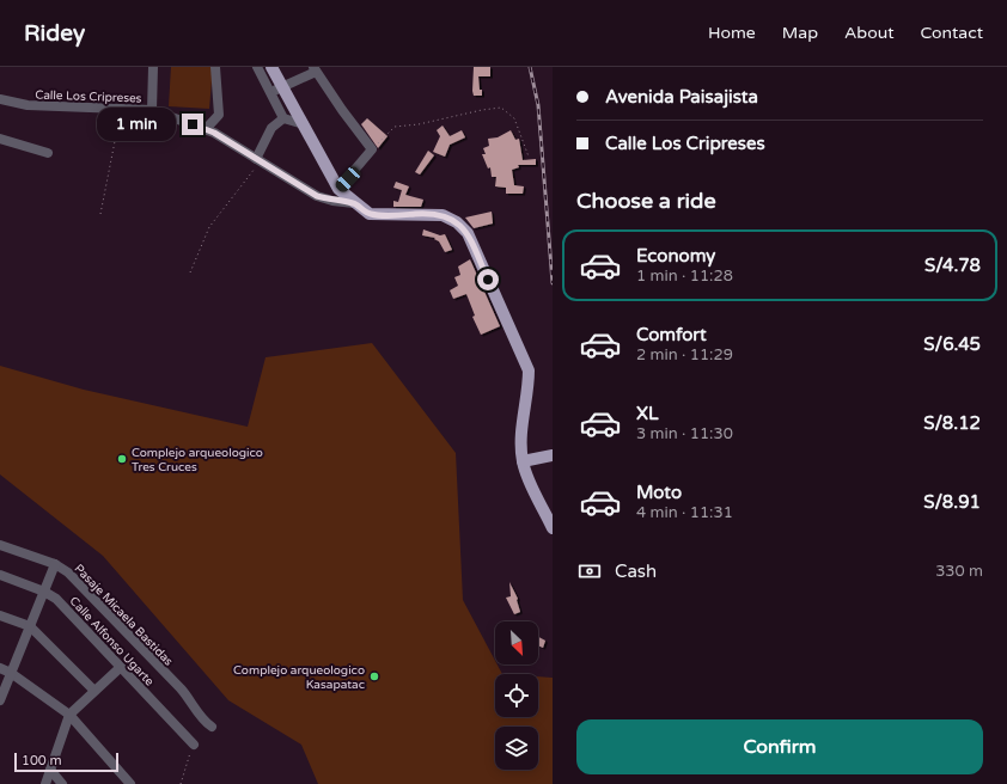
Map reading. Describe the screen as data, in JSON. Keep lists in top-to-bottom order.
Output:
{
  "streets": {
    "street": ["Calle Los Cripreses", "Pasaje Micaela Bastidas", "Calle Alfonso Ugarte"]
  },
  "places": ["Complejo arqueologico Tres Cruces", "Complejo arqueologico Kasapatac"],
  "scale_bar": "100 m",
  "north": "bottom right",
  "page": {
    "header": "Ridey",
    "nav": [
      "Home",
      "Map",
      "About",
      "Contact"
    ],
    "banner": ["Avenida Paisajista", "Calle Los Cripreses"],
    "bubble": "1 min",
    "heading": "Choose a ride",
    "list": [
      {
        "name": "Economy",
        "note": "1 min · 11:28",
        "value": "S/4.78"
      },
      {
        "name": "Comfort",
        "note": "2 min · 11:29",
        "value": "S/6.45"
      },
      {
        "name": "XL",
        "note": "3 min · 11:30",
        "value": "S/8.12"
      },
      {
        "name": "Moto",
        "note": "4 min · 11:31",
        "value": "S/8.91"
      }
    ],
    "pay": ["Cash", "330 m"],
    "buttons": "Confirm",
    "scale": "100 m"
  }
}
